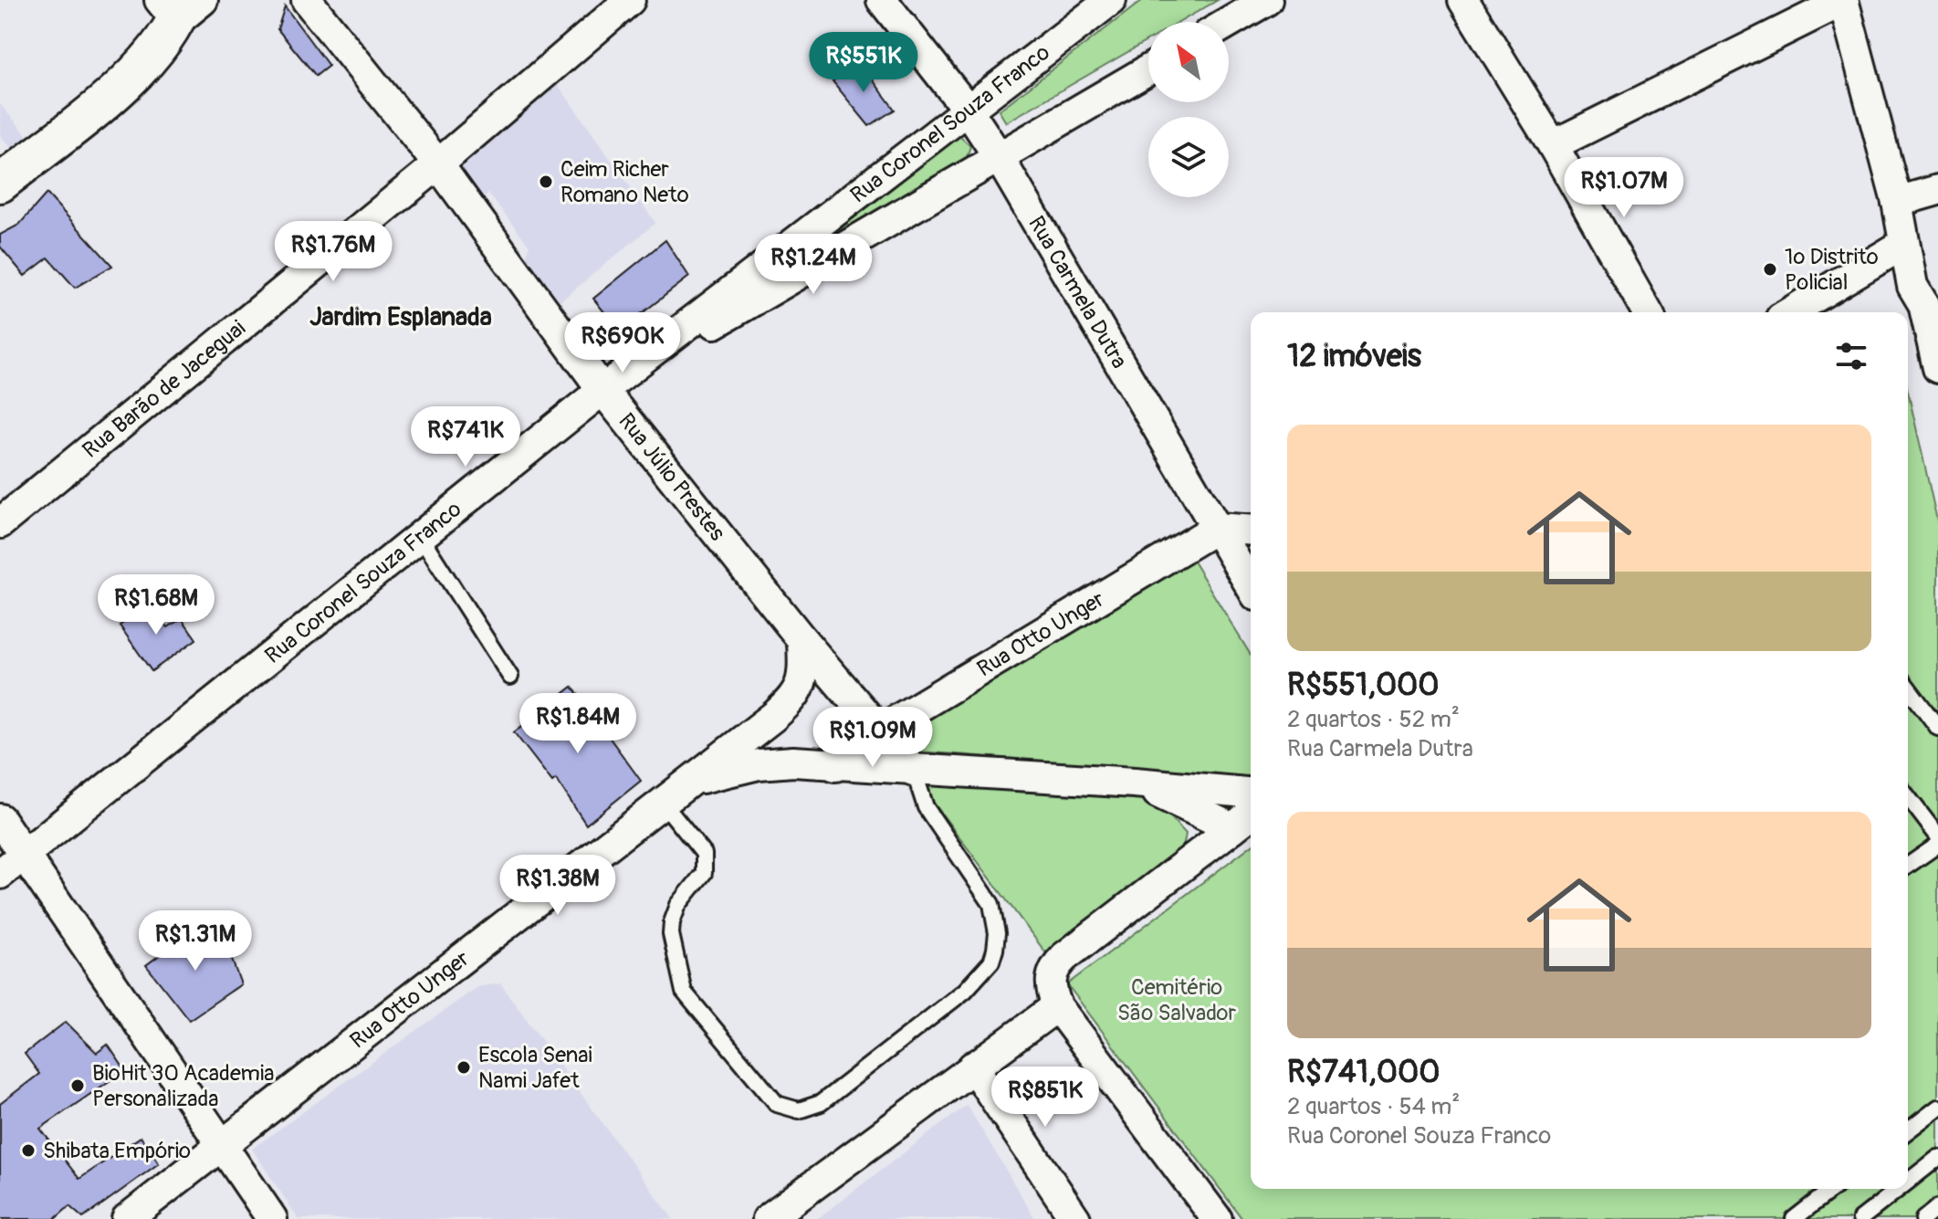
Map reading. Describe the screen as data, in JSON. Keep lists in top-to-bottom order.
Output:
{
  "streets": {
    "street": [
      "Rua Coronel Souza Franco",
      "Rua Carmela Dutra",
      "Rua Barão de Jaceguai",
      "Rua Júlio Prestes",
      "Rua Otto Unger"
    ]
  },
  "crossings": [
    ["Rua Coronel Souza Franco", "Rua Carmela Dutra"],
    ["Rua Coronel Souza Franco", "Rua Júlio Prestes"],
    ["Rua Carmela Dutra", "Rua Otto Unger"],
    ["Rua Barão de Jaceguai", "Rua Júlio Prestes"],
    ["Rua Júlio Prestes", "Rua Otto Unger"]
  ],
  "districts": ["Jardim Esplanada"],
  "parks": ["Cemitério São Salvador"],
  "places": [
    "Ceim Richer Romano Neto",
    "1º Distrito Policial",
    "Escola Senai Nami Jafet",
    "BioHit 30 Academia Personalizada",
    "Shibata Empório"
  ],
  "north": "top left",
  "page": {
    "price": [
      "R$551K",
      "R$1.07M",
      "R$1.76M",
      "R$1.24M",
      "R$690K",
      "R$741K",
      "R$1.68M",
      "R$1.84M",
      "R$1.09M",
      "R$1.38M",
      "R$1.31M",
      "R$851K"
    ],
    "heading": "12 imóveis",
    "list": [
      {
        "name": "R$551,000",
        "note": "2 quartos · 52 m² · Rua Carmela Dutra"
      },
      {
        "name": "R$741,000",
        "note": "2 quartos · 54 m² · Rua Coronel Souza Franco"
      }
    ]
  }
}
